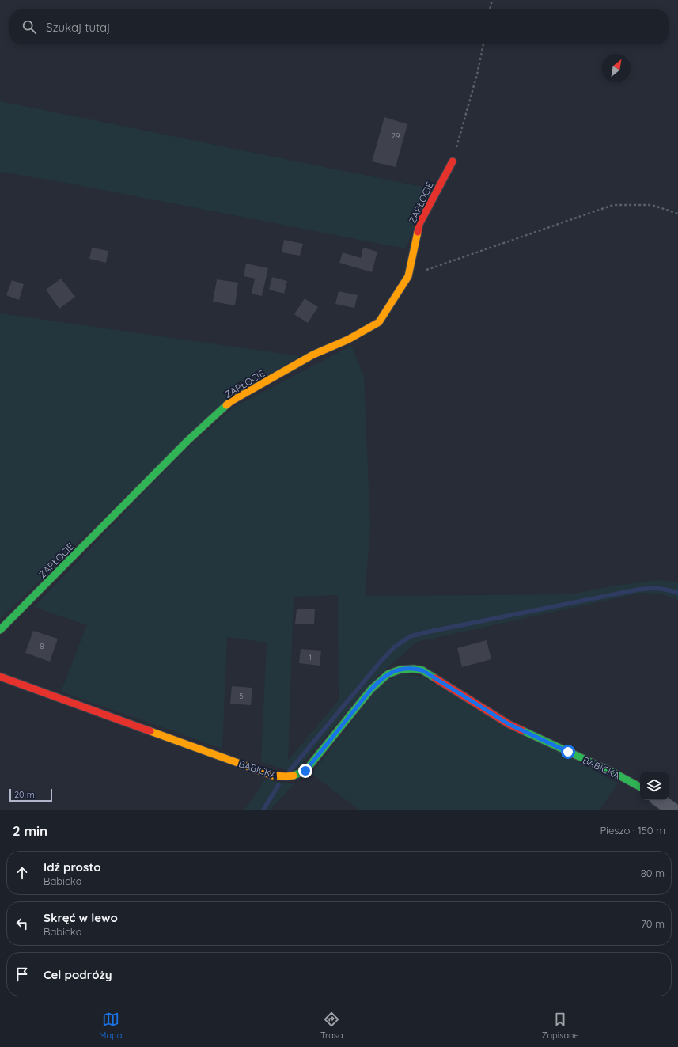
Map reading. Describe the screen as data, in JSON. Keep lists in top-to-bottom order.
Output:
{
  "streets": {
    "street": ["ZAPŁOCIE", "BABICKA"]
  },
  "house_numbers": [
    "29",
    "8",
    "1",
    "5"
  ],
  "scale_bar": "20 m",
  "north": "top right",
  "page": {
    "search": "Szukaj tutaj",
    "scale": "20 m",
    "heading": ["2 min", "Pieszo · 150 m"],
    "list": [
      ["Idź prosto", "Babicka", "80 m"],
      ["Skręć w lewo", "Babicka", "70 m"],
      "Cel podróży"
    ],
    "nav": ["Mapa", "Trasa", "Zapisane"]
  }
}
